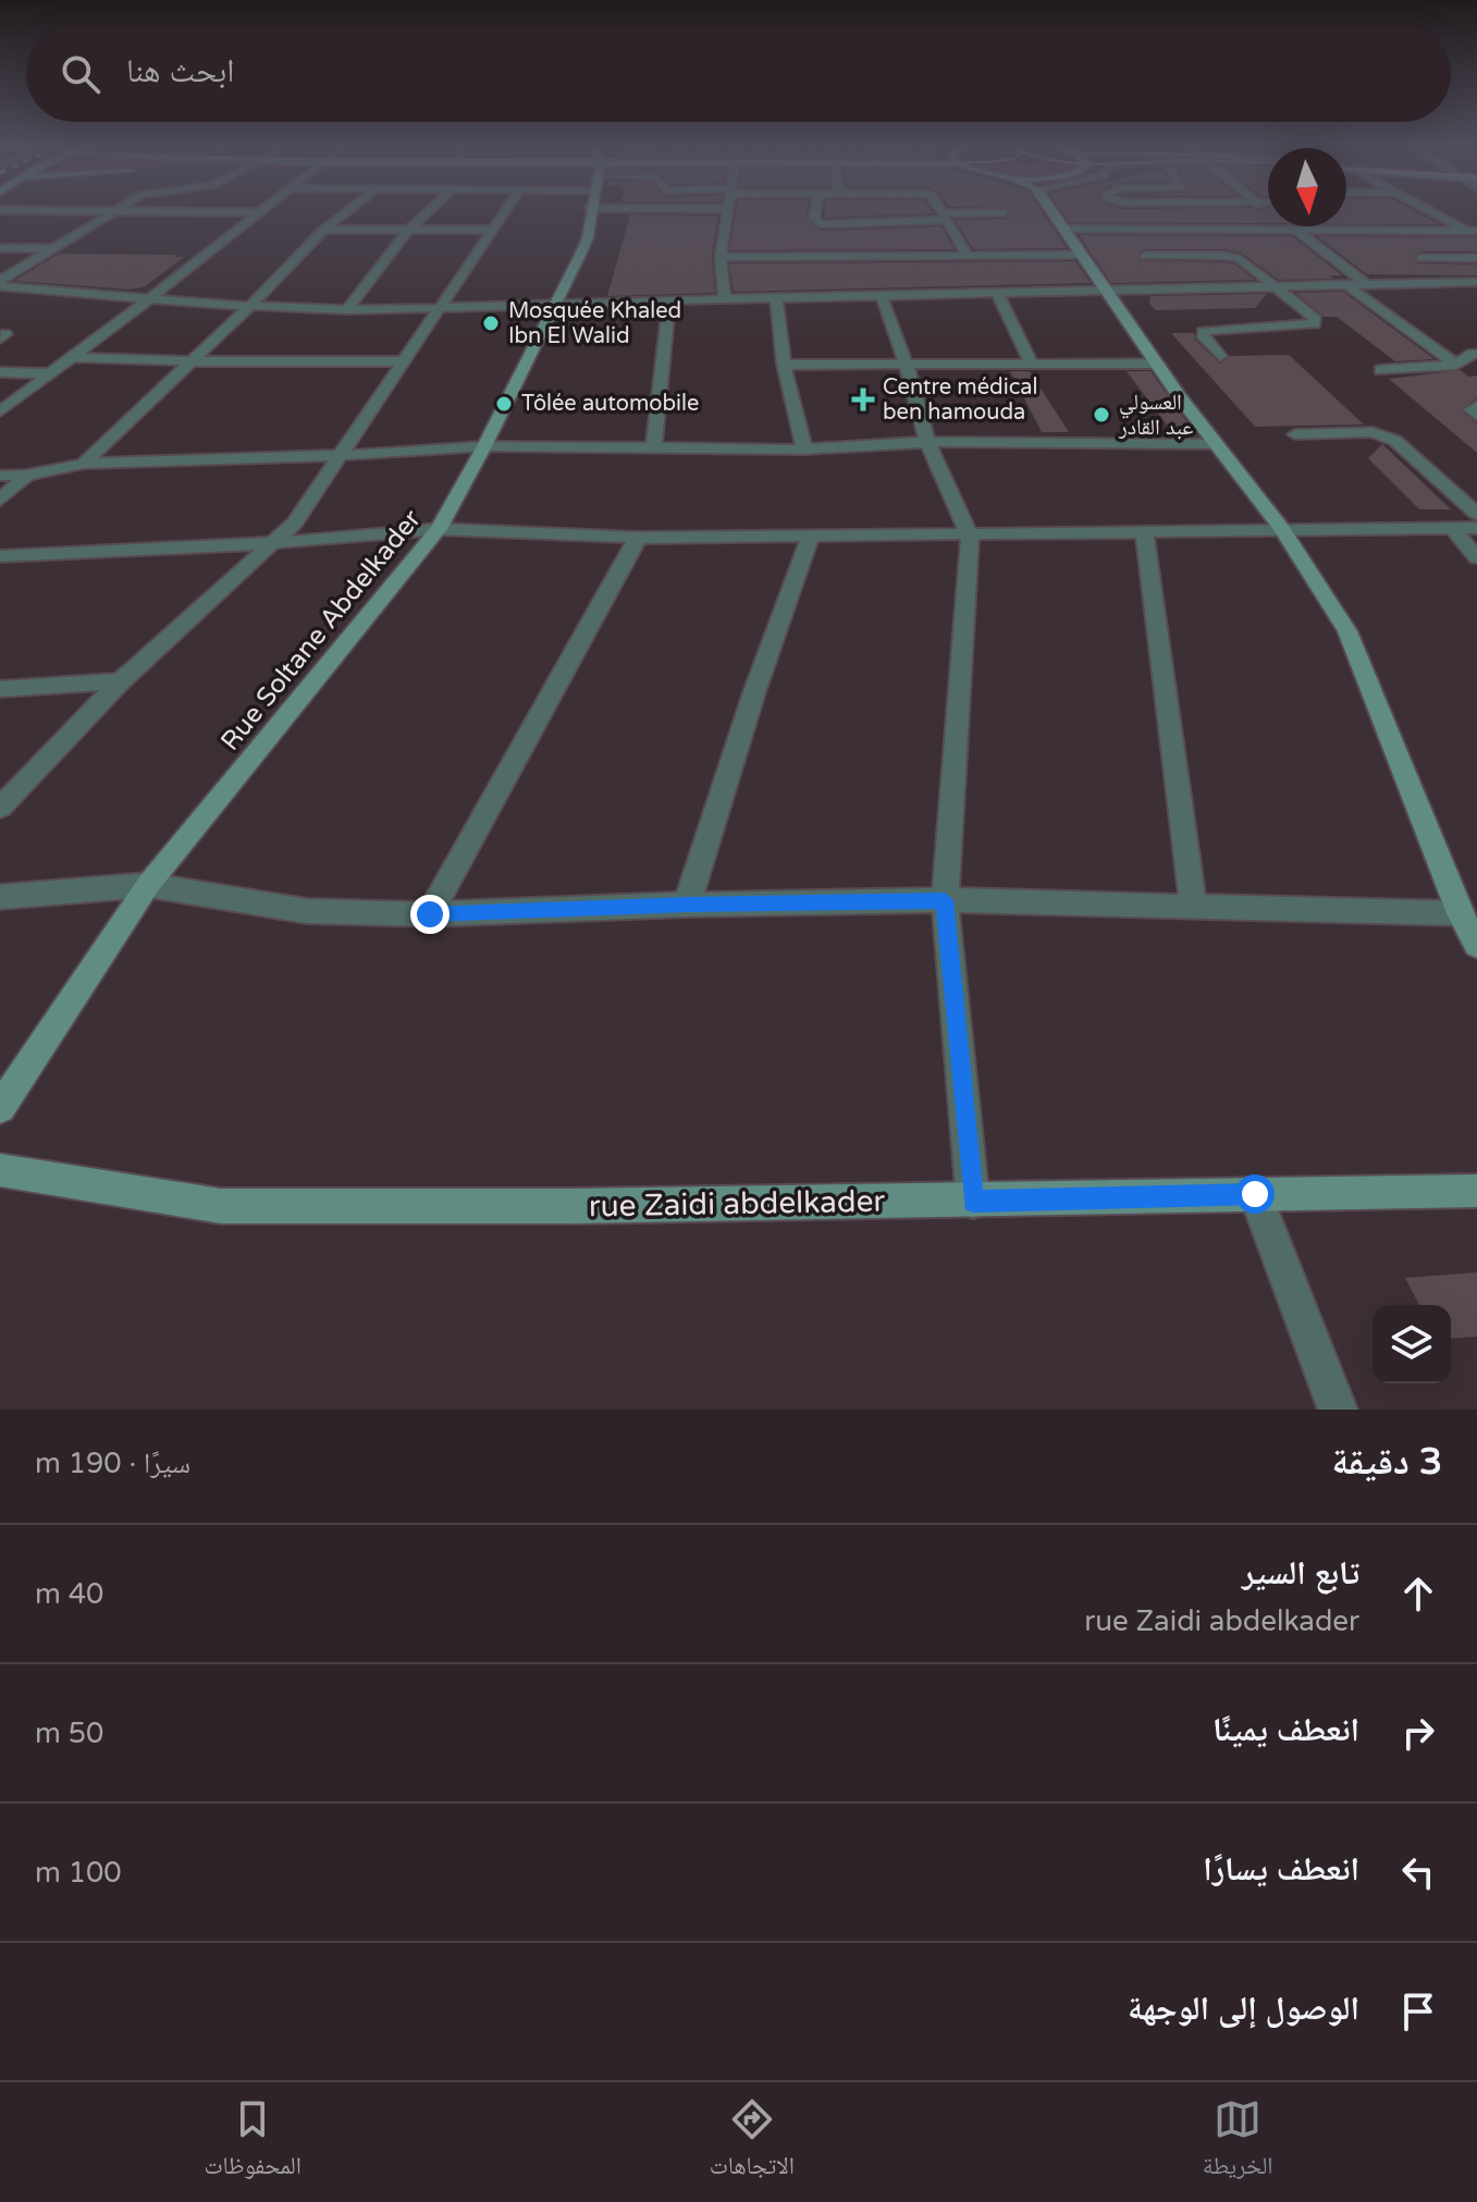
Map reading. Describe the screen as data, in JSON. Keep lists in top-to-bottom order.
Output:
{
  "streets": {
    "main road": ["Rue Soltane Abdelkader", "rue Zaidi abdelkader"]
  },
  "places": {
    "other": ["Mosquée Khaled Ibn El Walid", "Tôlée automobile", "العسولي عبد القادر"],
    "health": ["Centre médical ben hamouda"]
  },
  "north": "bottom",
  "page": {
    "search": "ابحث هنا",
    "heading": ["3 دقيقة", "سيرًا · 190 m"],
    "list": [
      ["تابع السير", "rue Zaidi abdelkader", "40 m"],
      ["انعطف يمينًا", "50 m"],
      ["انعطف يسارًا", "100 m"],
      "الوصول إلى الوجهة"
    ],
    "nav": ["الخريطة", "الاتجاهات", "المحفوظات"]
  }
}
